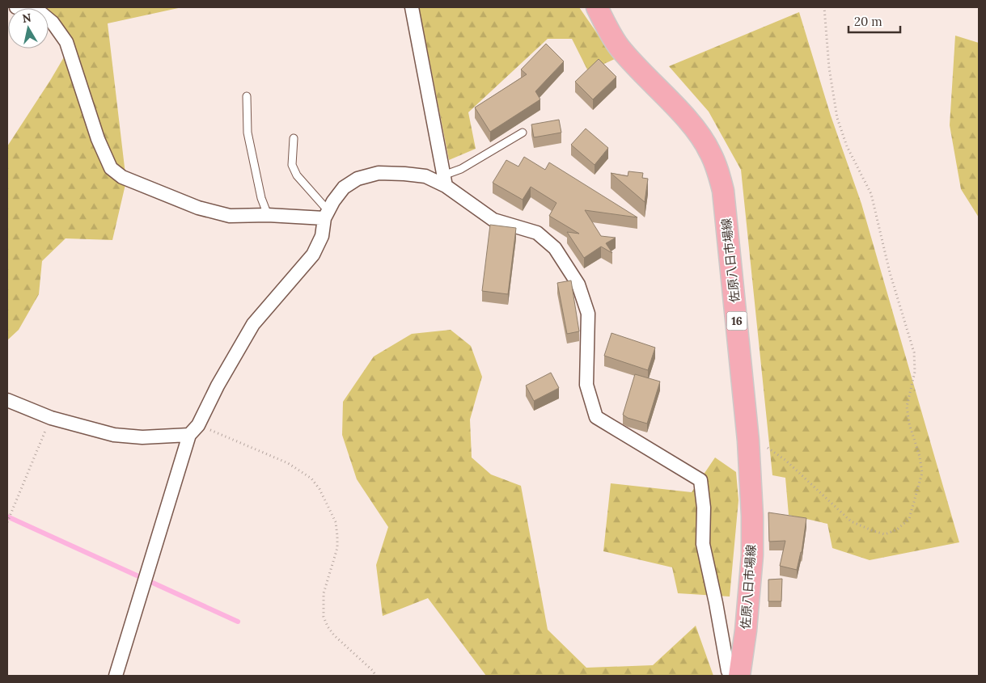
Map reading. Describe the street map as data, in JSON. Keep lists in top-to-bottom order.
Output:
{
  "streets": {
    "main road": ["佐原八日市場線", "16"]
  },
  "scale_bar": "20 m",
  "north": "top"
}
